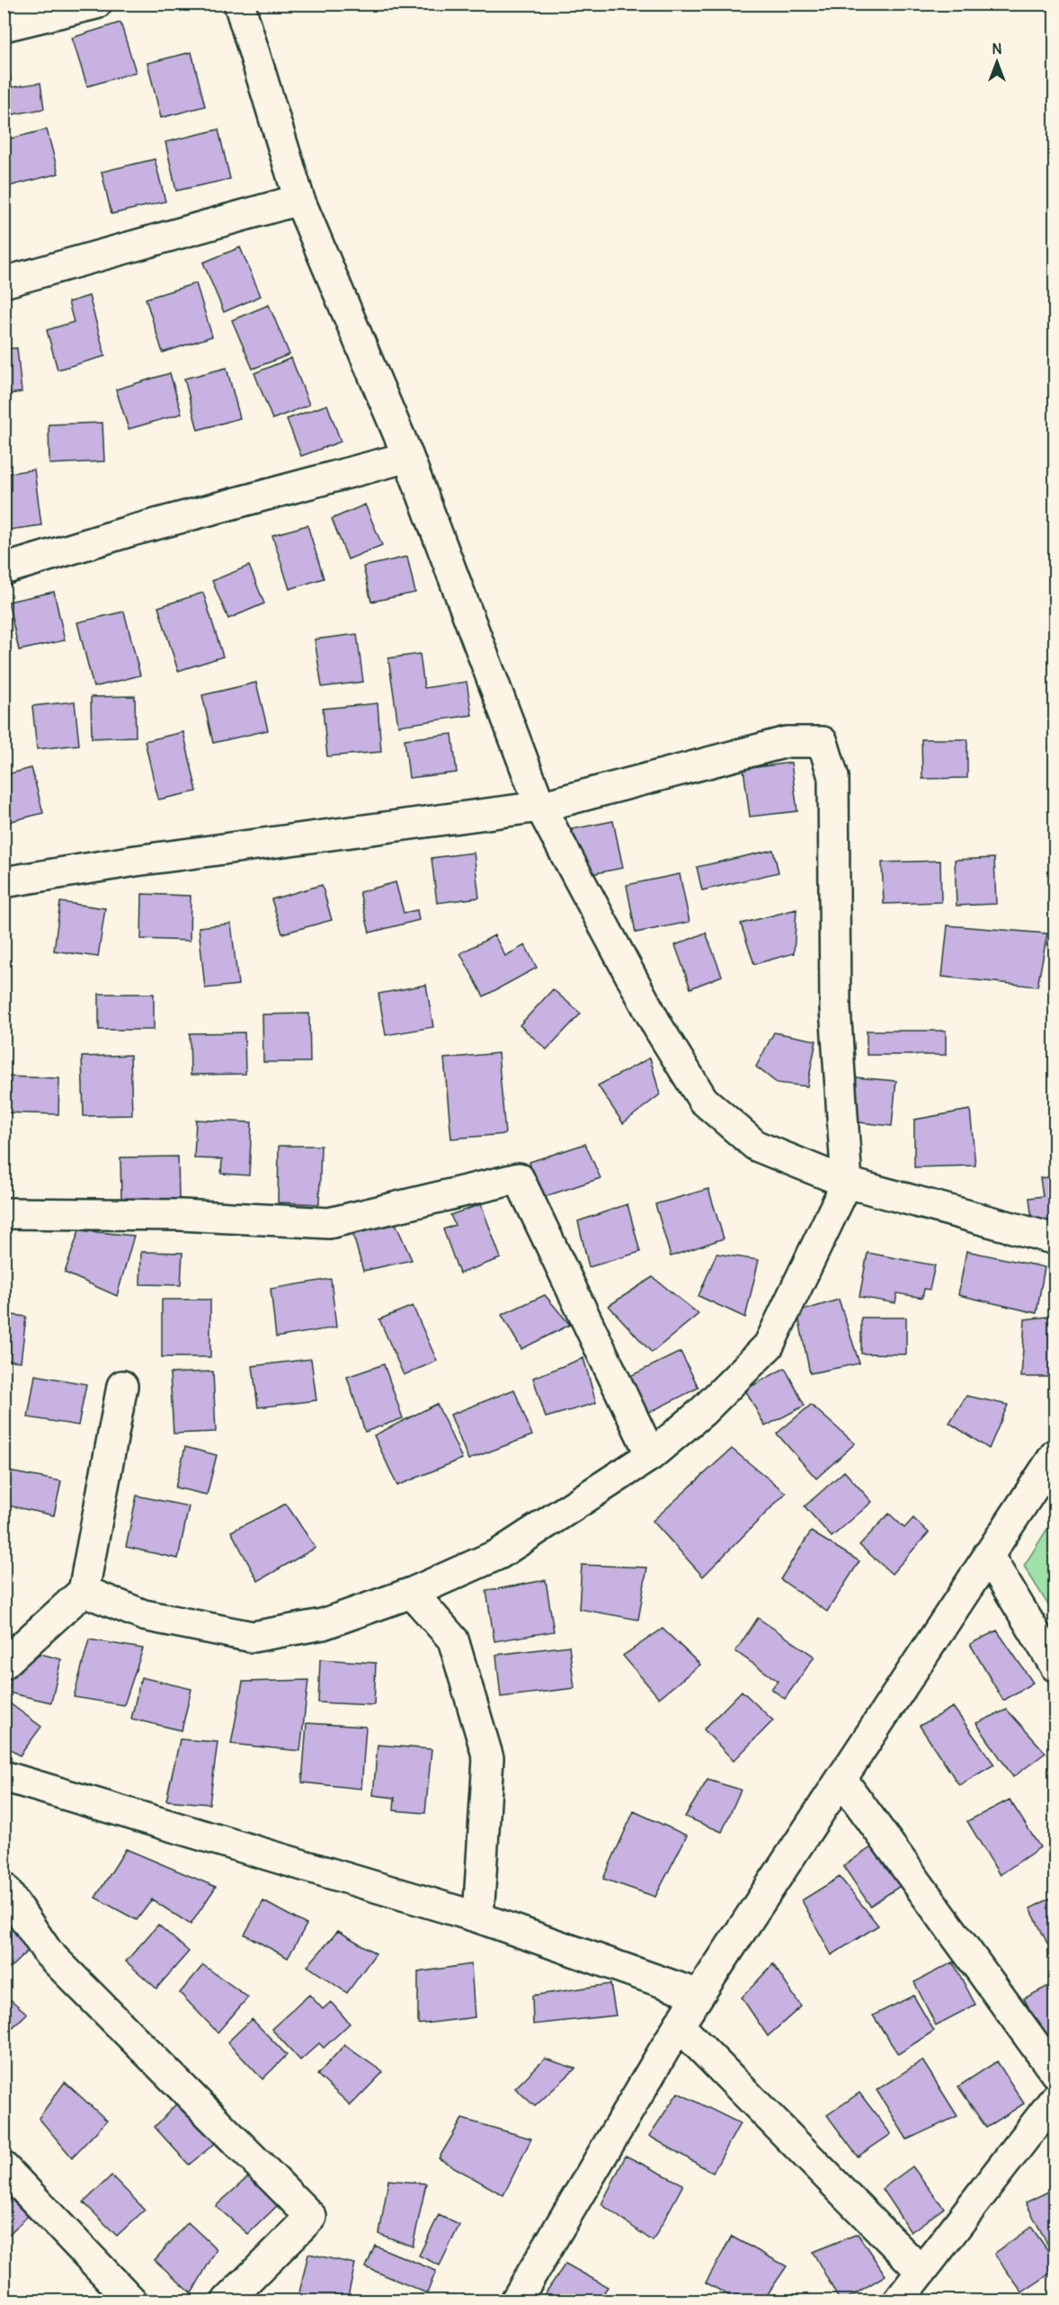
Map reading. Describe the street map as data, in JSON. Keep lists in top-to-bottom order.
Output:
{
  "north": "top"
}
